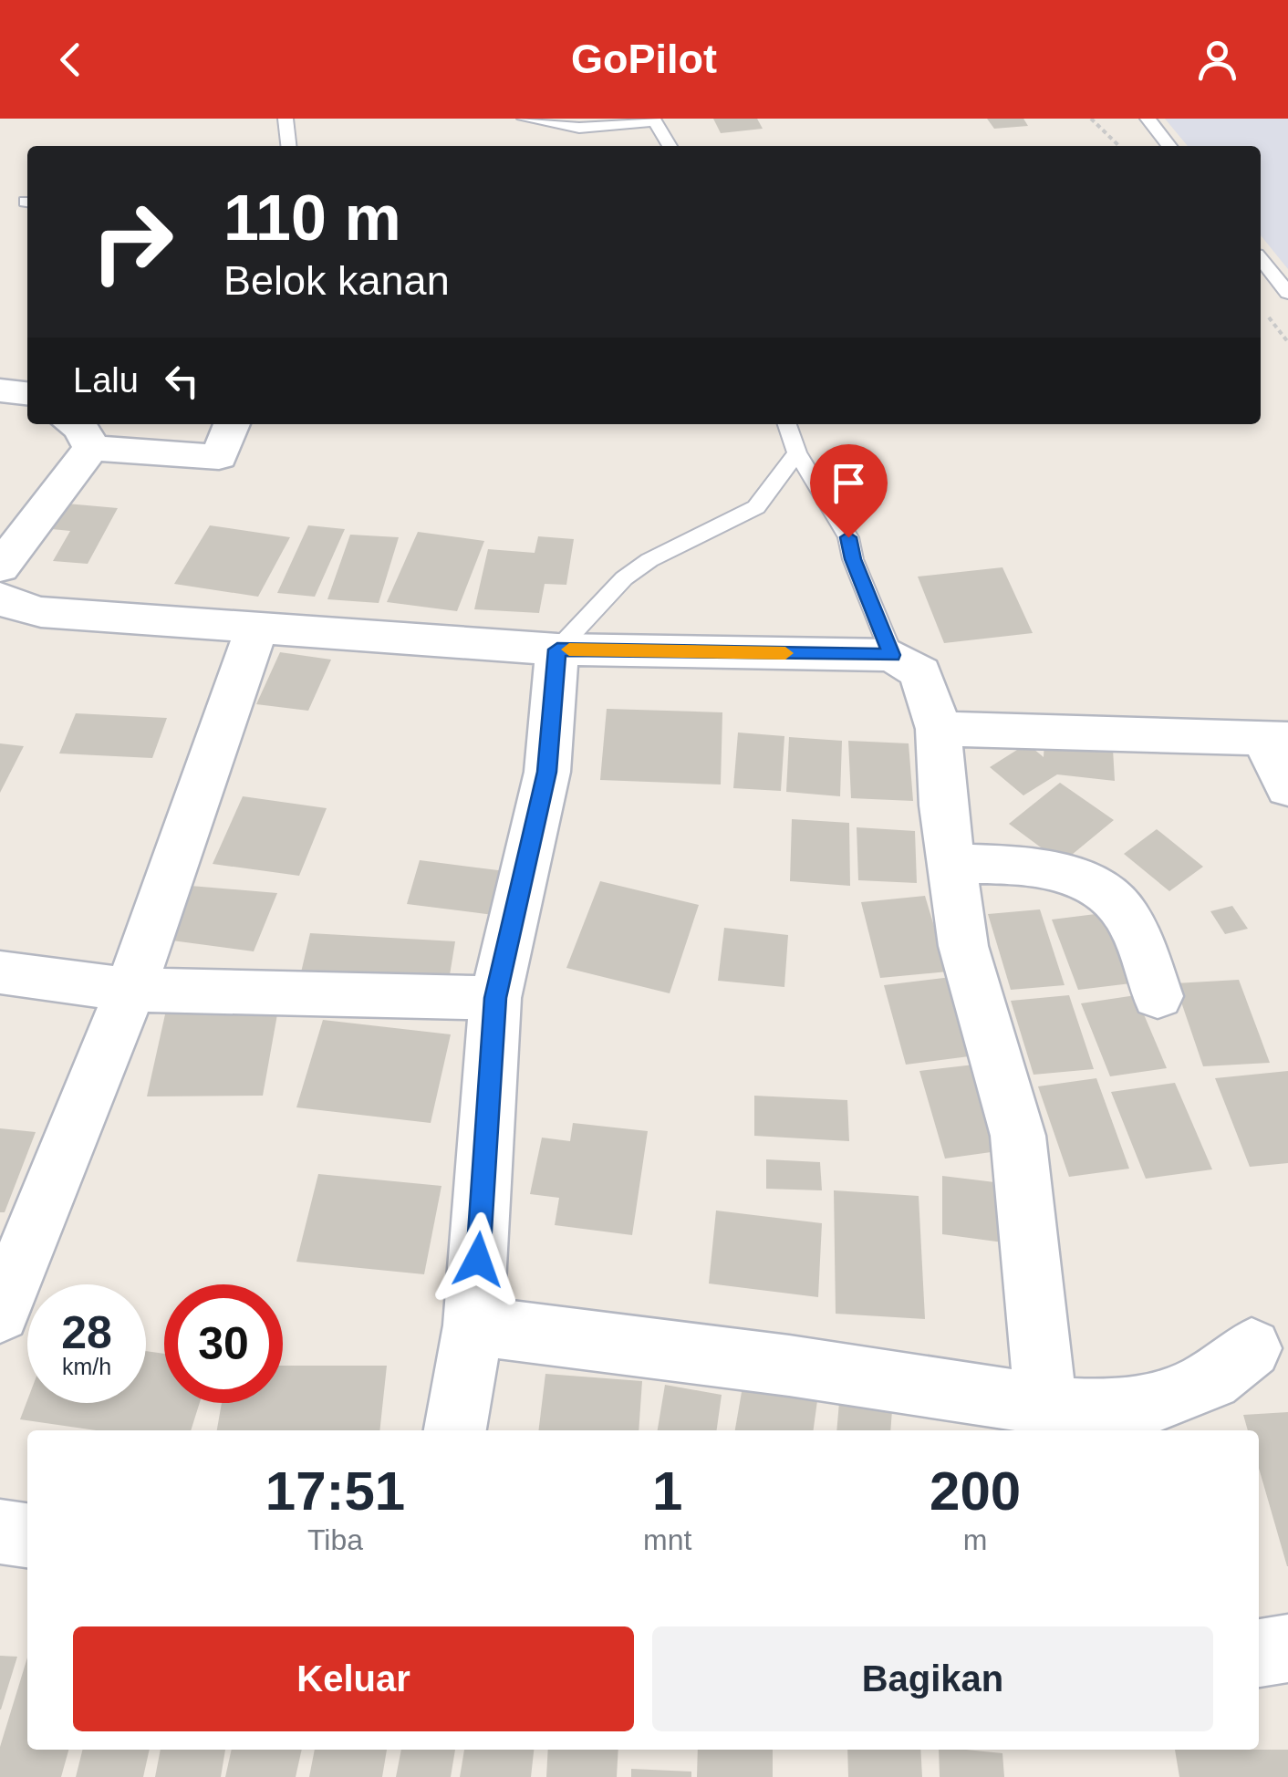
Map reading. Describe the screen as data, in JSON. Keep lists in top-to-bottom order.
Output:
{
  "page": {
    "header": "GoPilot",
    "turn": ["110 m", "Belok kanan"],
    "then": "Lalu",
    "speed": "28 km/h",
    "limit": "30",
    "eta": [
      "17:51",
      "Tiba",
      "1",
      "mnt",
      "200",
      "m"
    ],
    "buttons": ["Keluar", "Bagikan"]
  }
}
